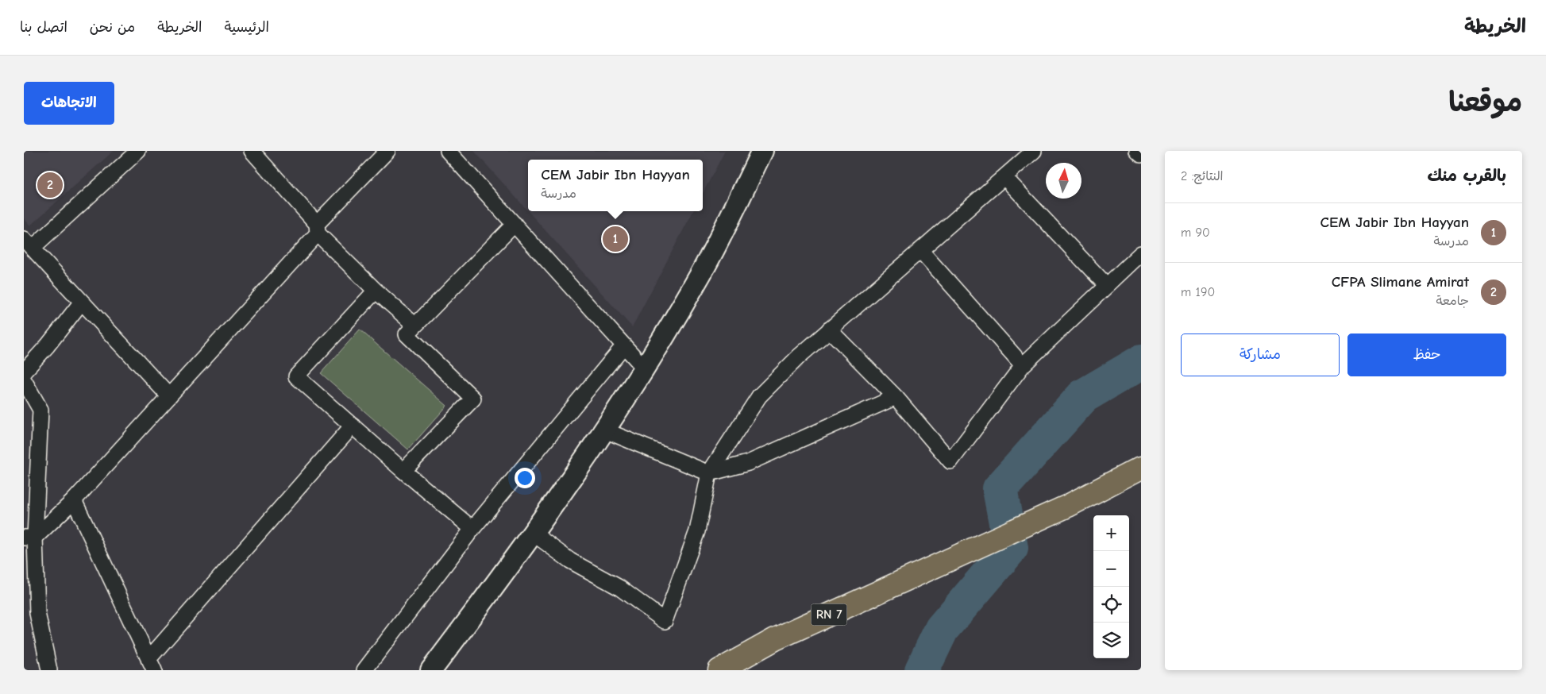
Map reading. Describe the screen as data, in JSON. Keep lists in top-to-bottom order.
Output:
{
  "streets": {
    "main road": ["RN 7"]
  },
  "north": "top",
  "page": {
    "header": "الخريطة",
    "nav": [
      "الرئيسية",
      "الخريطة",
      "من نحن",
      "اتصل بنا"
    ],
    "title": "موقعنا",
    "buttons": [
      "الاتجاهات",
      ["حفظ", "مشاركة"]
    ],
    "heading": ["بالقرب منك", "النتائج: 2"],
    "popup": ["CEM Jabir Ibn Hayyan", "مدرسة"],
    "pins": ["2", "1"],
    "list": [
      {
        "mark": "1",
        "name": "CEM Jabir Ibn Hayyan",
        "note": "مدرسة",
        "value": "90 m"
      },
      {
        "mark": "2",
        "name": "CFPA Slimane Amirat",
        "note": "جامعة",
        "value": "190 m"
      }
    ],
    "map_buttons": ["+", "−"]
  }
}
